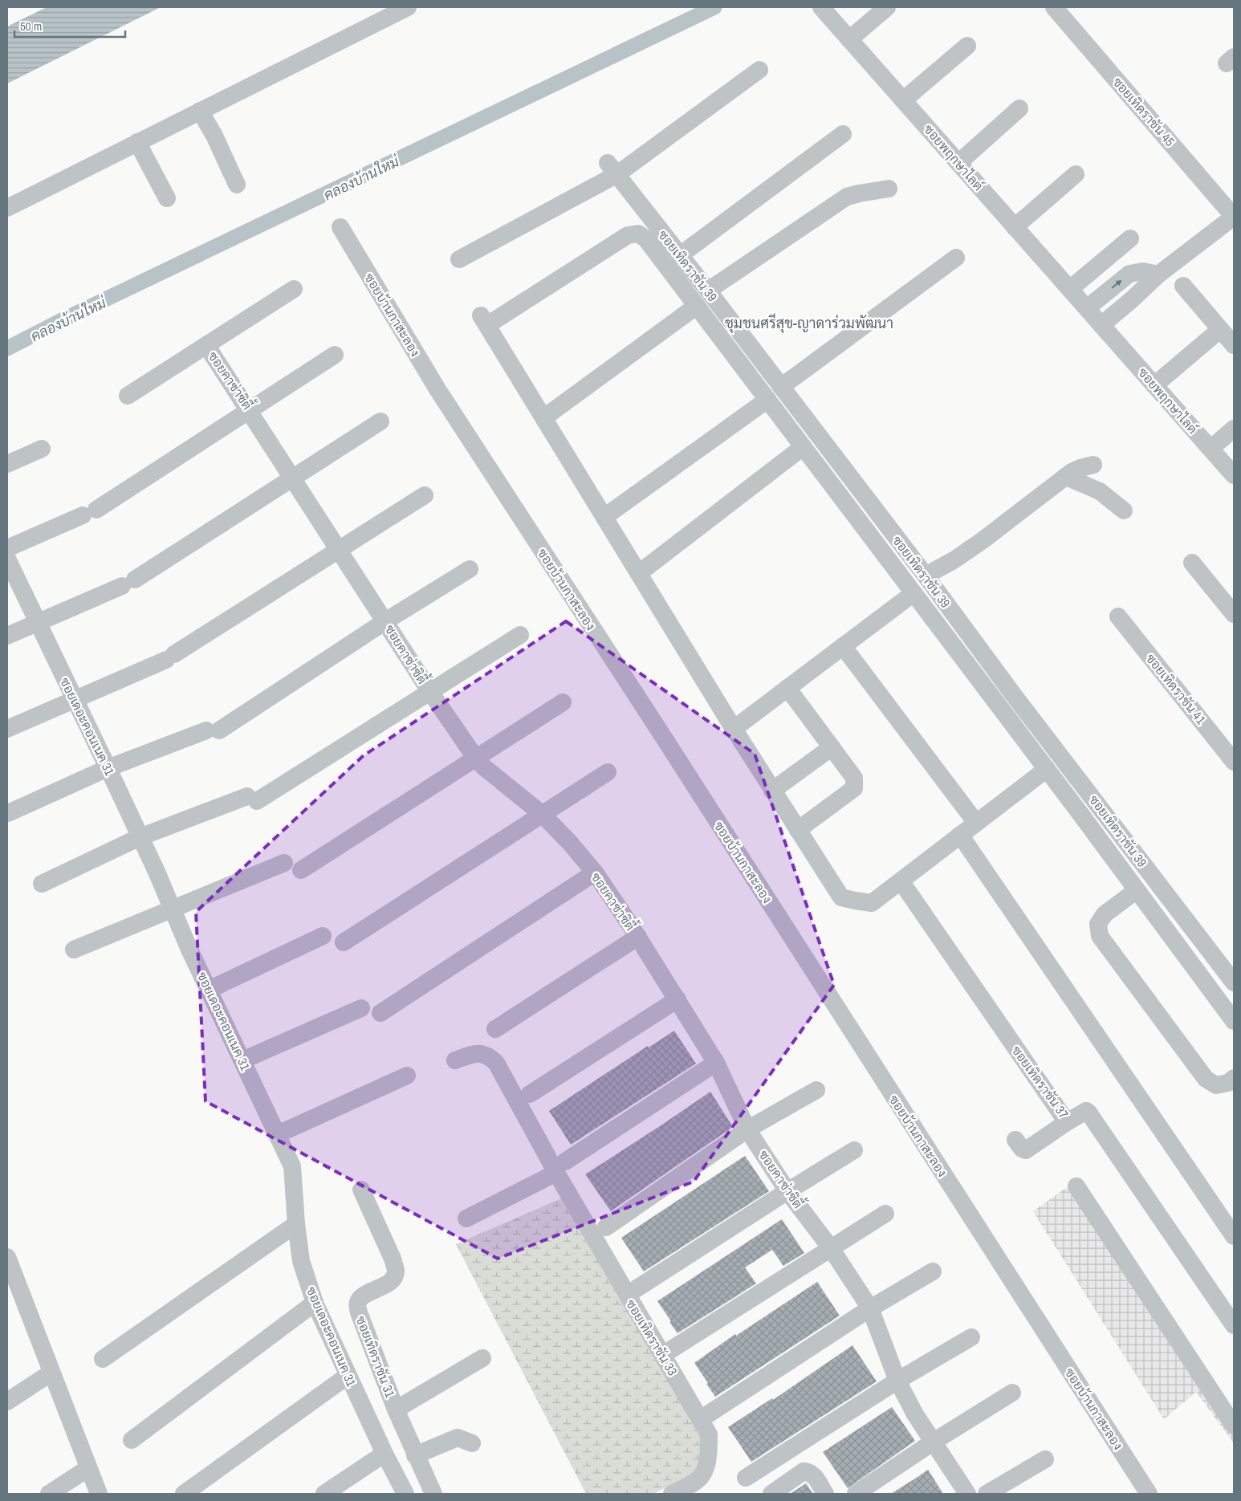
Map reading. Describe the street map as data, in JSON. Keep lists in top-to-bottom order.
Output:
{
  "streets": {
    "street": [
      "ซอยเทิดราชัน 45",
      "ซอยพฤกษาไลต์",
      "ซอยเทิดราชัน 39",
      "ซอยบ้านกาสะลอง",
      "ซอยคาซ่าซิตี้",
      "ซอยเทิดราชัน 41",
      "ซอยเดอะคอนเนค 31",
      "ซอยเทิดราชัน 37",
      "ซอยเทิดราชัน 33",
      "ซอยเทิดราชัน 31"
    ]
  },
  "districts": ["ชุมชนศรีสุข-ญาดาร่วมพัฒนา"],
  "water": ["คลองบ้านใหม่"],
  "scale_bar": "50 m"
}
